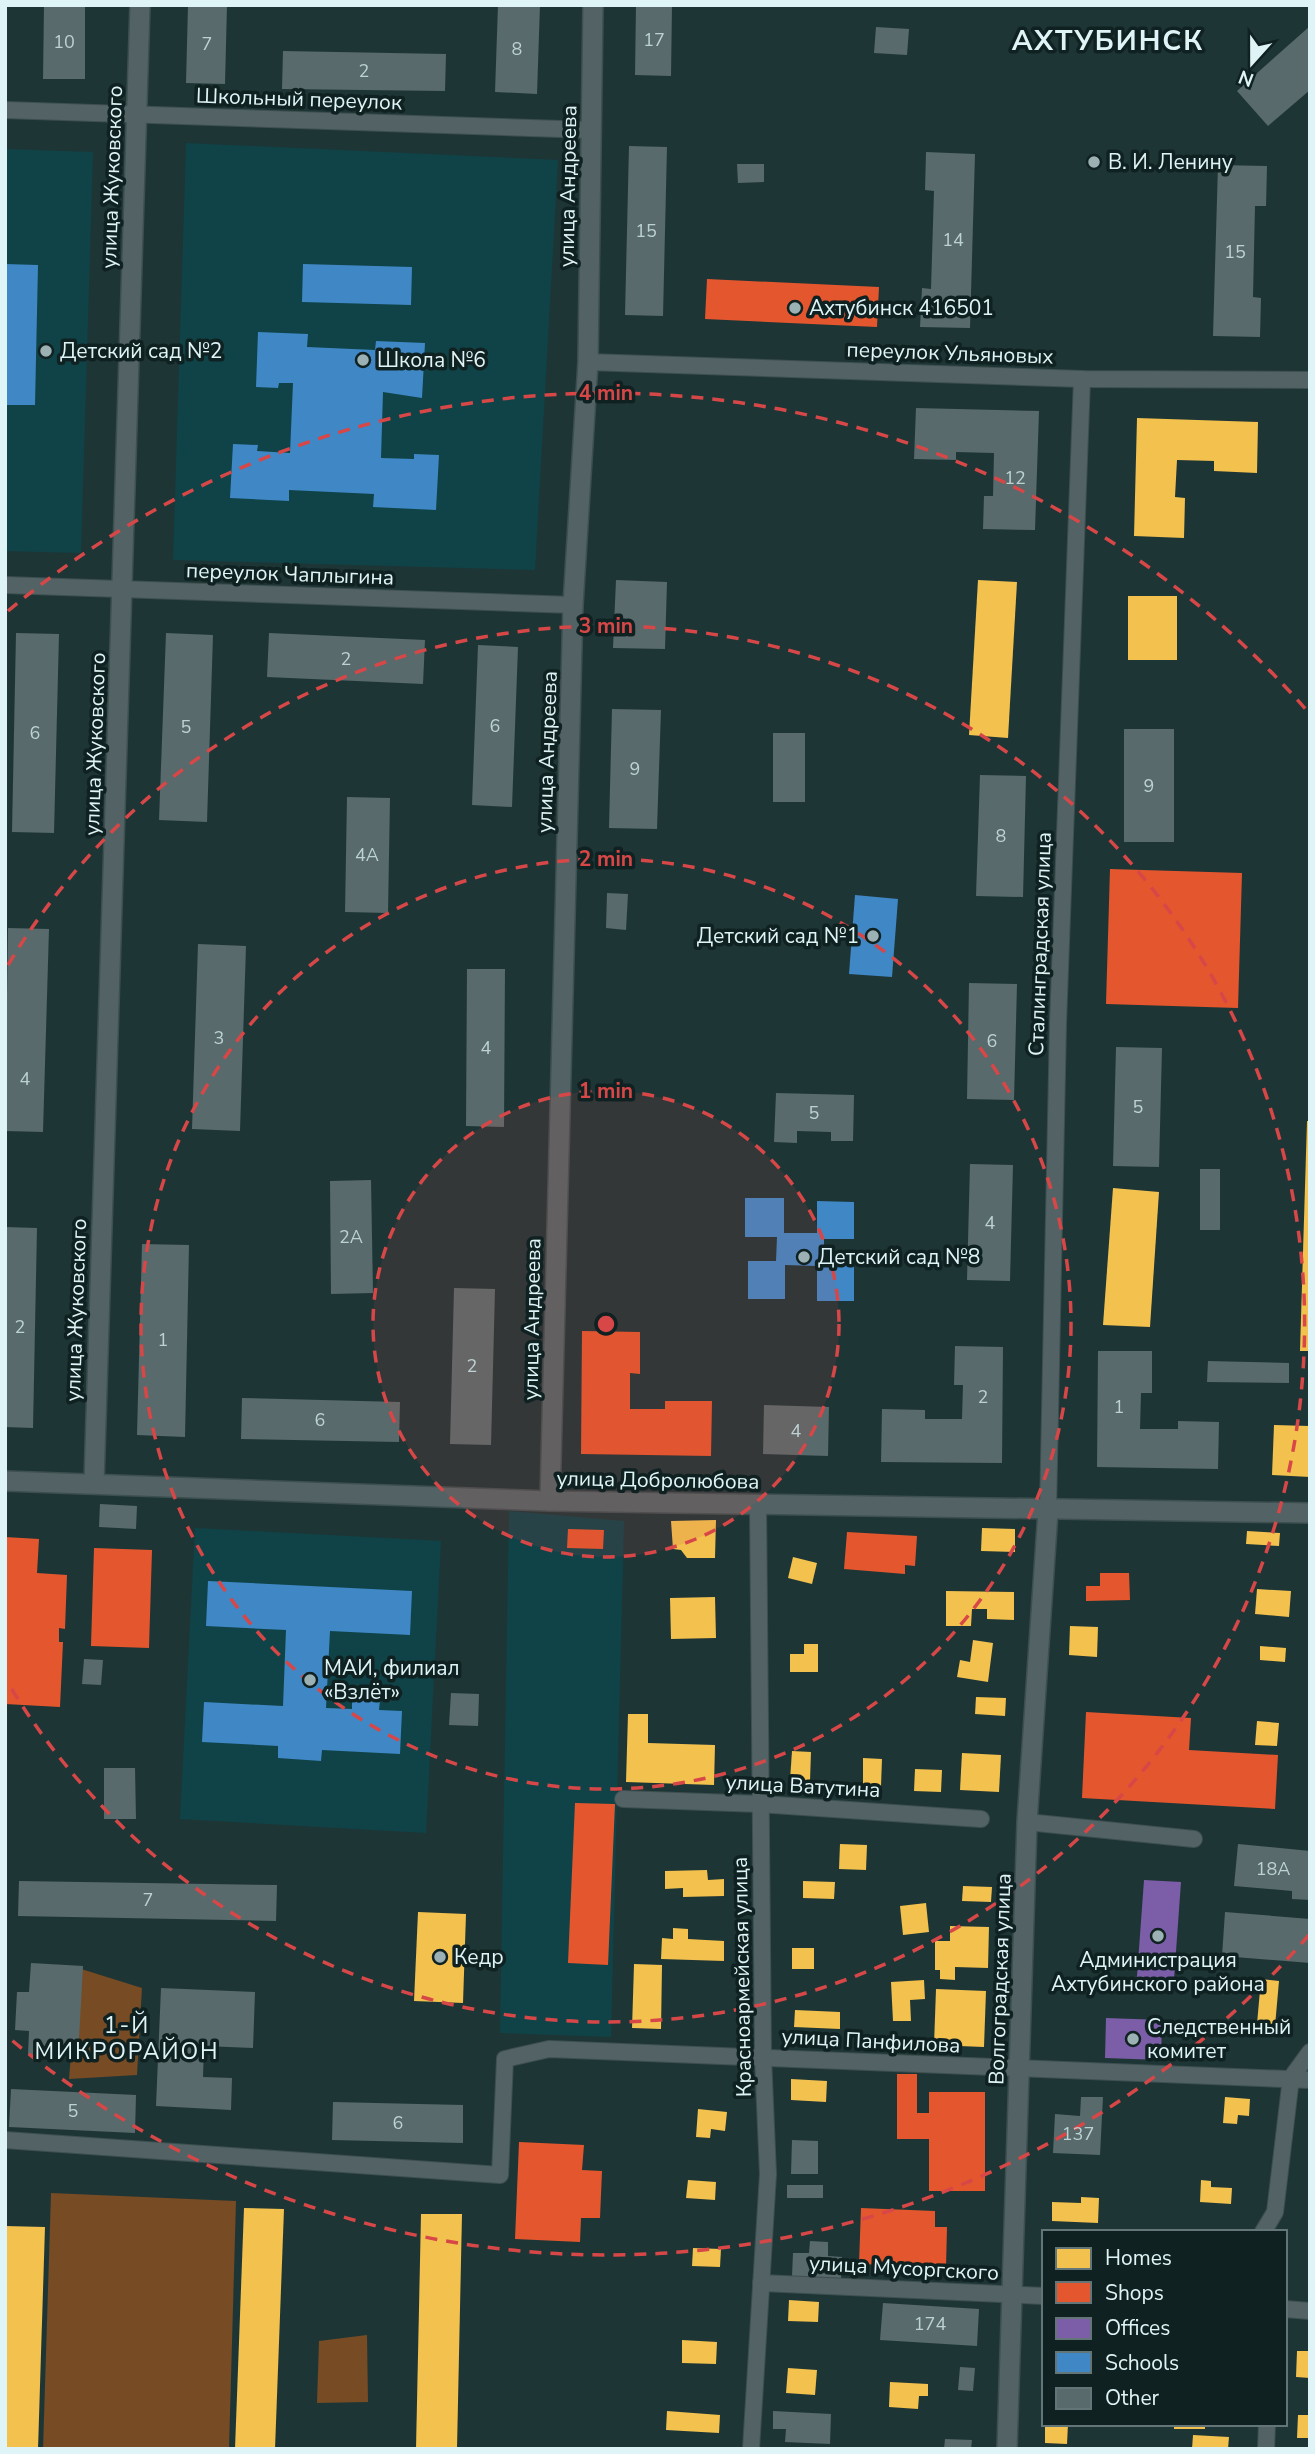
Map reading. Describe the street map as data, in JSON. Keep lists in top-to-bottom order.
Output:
{
  "streets": {
    "street": [
      "Школьный переулок",
      "улица Жуковского",
      "улица Андреева",
      "переулок Ульяновых",
      "переулок Чаплыгина",
      "Сталинградская улица",
      "улица Добролюбова",
      "улица Ватутина",
      "Красноармейская улица",
      "Волгоградская улица",
      "улица Панфилова",
      "улица Мусоргского"
    ]
  },
  "crossings": [
    ["Школьный переулок", "улица Жуковского"],
    ["Школьный переулок", "улица Андреева"],
    ["улица Жуковского", "переулок Чаплыгина"],
    ["улица Жуковского", "улица Добролюбова"],
    ["улица Андреева", "переулок Ульяновых"],
    ["улица Андреева", "переулок Чаплыгина"],
    ["улица Андреева", "улица Добролюбова"],
    ["переулок Ульяновых", "Сталинградская улица"],
    ["Сталинградская улица", "улица Добролюбова"],
    ["Сталинградская улица", "Волгоградская улица"],
    ["улица Добролюбова", "Красноармейская улица"],
    ["улица Добролюбова", "Волгоградская улица"],
    ["улица Ватутина", "Красноармейская улица"],
    ["Красноармейская улица", "улица Панфилова"],
    ["Красноармейская улица", "улица Мусоргского"],
    ["Волгоградская улица", "улица Панфилова"],
    ["Волгоградская улица", "улица Мусоргского"]
  ],
  "districts": ["АХТУБИНСК", "1-Й МИКРОРАЙОН"],
  "places": [
    "В. И. Ленину",
    "Ахтубинск 416501",
    "Детский сад №2",
    "Школа №6",
    "Детский сад №1",
    "Детский сад №8",
    "МАИ, филиал «Взлёт»",
    "Администрация Ахтубинского района",
    "Кедр",
    "Следственный комитет"
  ],
  "house_numbers": [
    "17",
    "10",
    "7",
    "8",
    "2",
    "15",
    "14",
    "15",
    "12",
    "2",
    "6",
    "5",
    "6",
    "9",
    "9",
    "8",
    "4А",
    "3",
    "6",
    "4",
    "4",
    "5",
    "5",
    "4",
    "2А",
    "2",
    "1",
    "2",
    "2",
    "1",
    "6",
    "4",
    "18А",
    "7",
    "5",
    "6",
    "137",
    "174"
  ],
  "legend": [
    "Homes",
    "Shops",
    "Offices",
    "Schools",
    "Other"
  ],
  "north": "bottom",
  "rings": [
    "4 min",
    "3 min",
    "2 min",
    "1 min"
  ]
}
